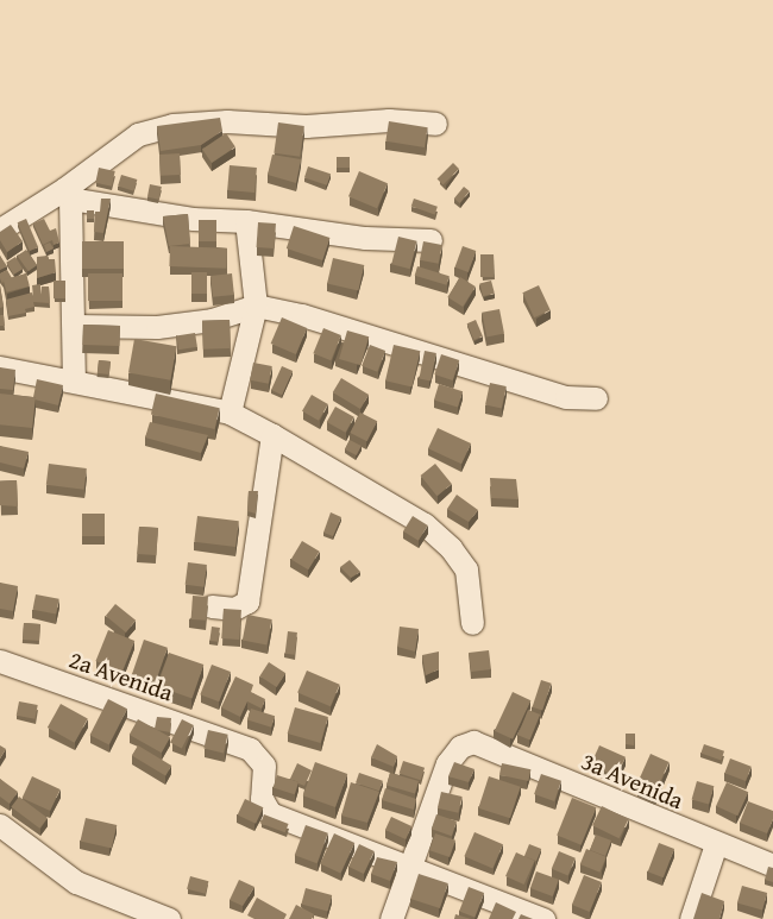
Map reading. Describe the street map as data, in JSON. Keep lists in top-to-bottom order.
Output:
{
  "streets": {
    "street": ["2a Avenida", "3a Avenida"]
  },
  "crossings": [
    ["2a Avenida", "3a Avenida"]
  ]
}
